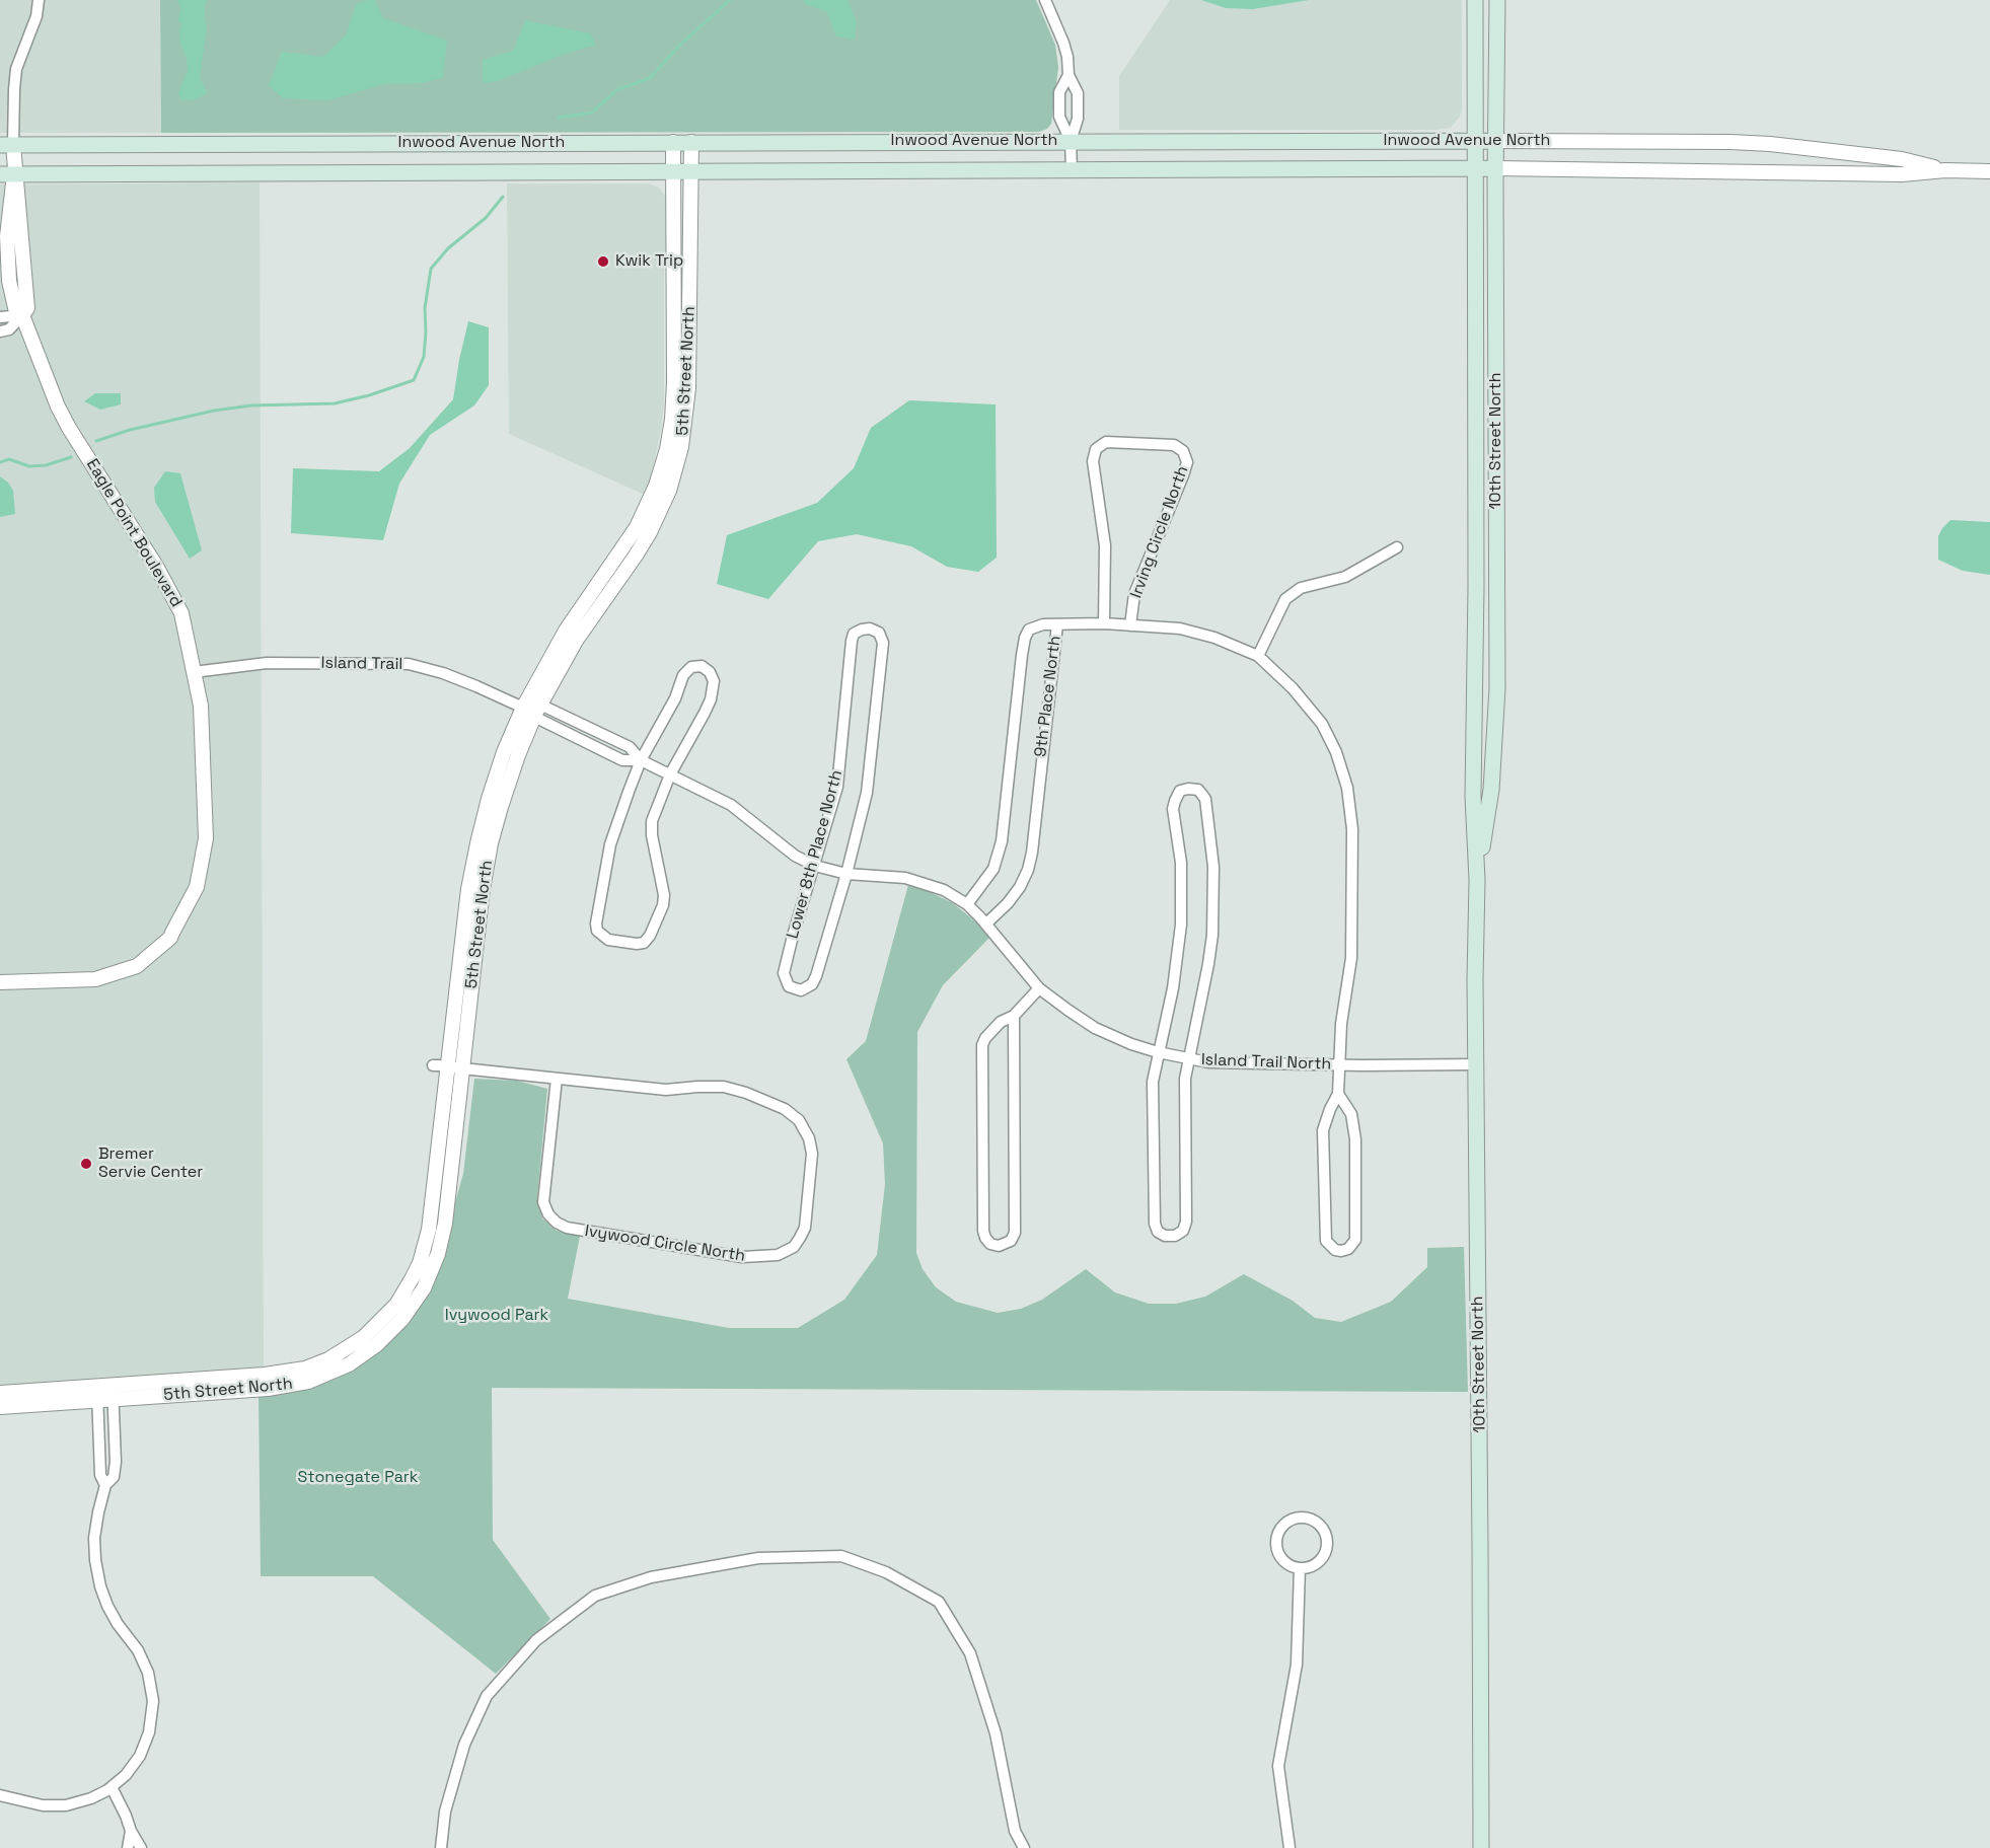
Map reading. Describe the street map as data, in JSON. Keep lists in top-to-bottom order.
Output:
{
  "streets": {
    "main road": ["Inwood Avenue North", "10th Street North"],
    "street": [
      "5th Street North",
      "Irving Circle North",
      "Eagle Point Boulevard",
      "Island Trail",
      "9th Place North",
      "Lower 8th Place North",
      "Island Trail North",
      "Ivywood Circle North"
    ]
  },
  "crossings": [
    ["Inwood Avenue North", "5th Street North"],
    ["Inwood Avenue North", "10th Street North"],
    ["Inwood Avenue North", "Eagle Point Boulevard"],
    ["5th Street North", "Island Trail"],
    ["5th Street North", "Island Trail North"],
    ["5th Street North", "Ivywood Circle North"],
    ["10th Street North", "Island Trail North"],
    ["Eagle Point Boulevard", "Island Trail"],
    ["Island Trail", "Island Trail North"],
    ["9th Place North", "Island Trail North"],
    ["Lower 8th Place North", "Island Trail North"]
  ],
  "parks": ["Ivywood Park", "Stonegate Park"],
  "places": ["Kwik Trip", "Bremer Servie Center"]
}
